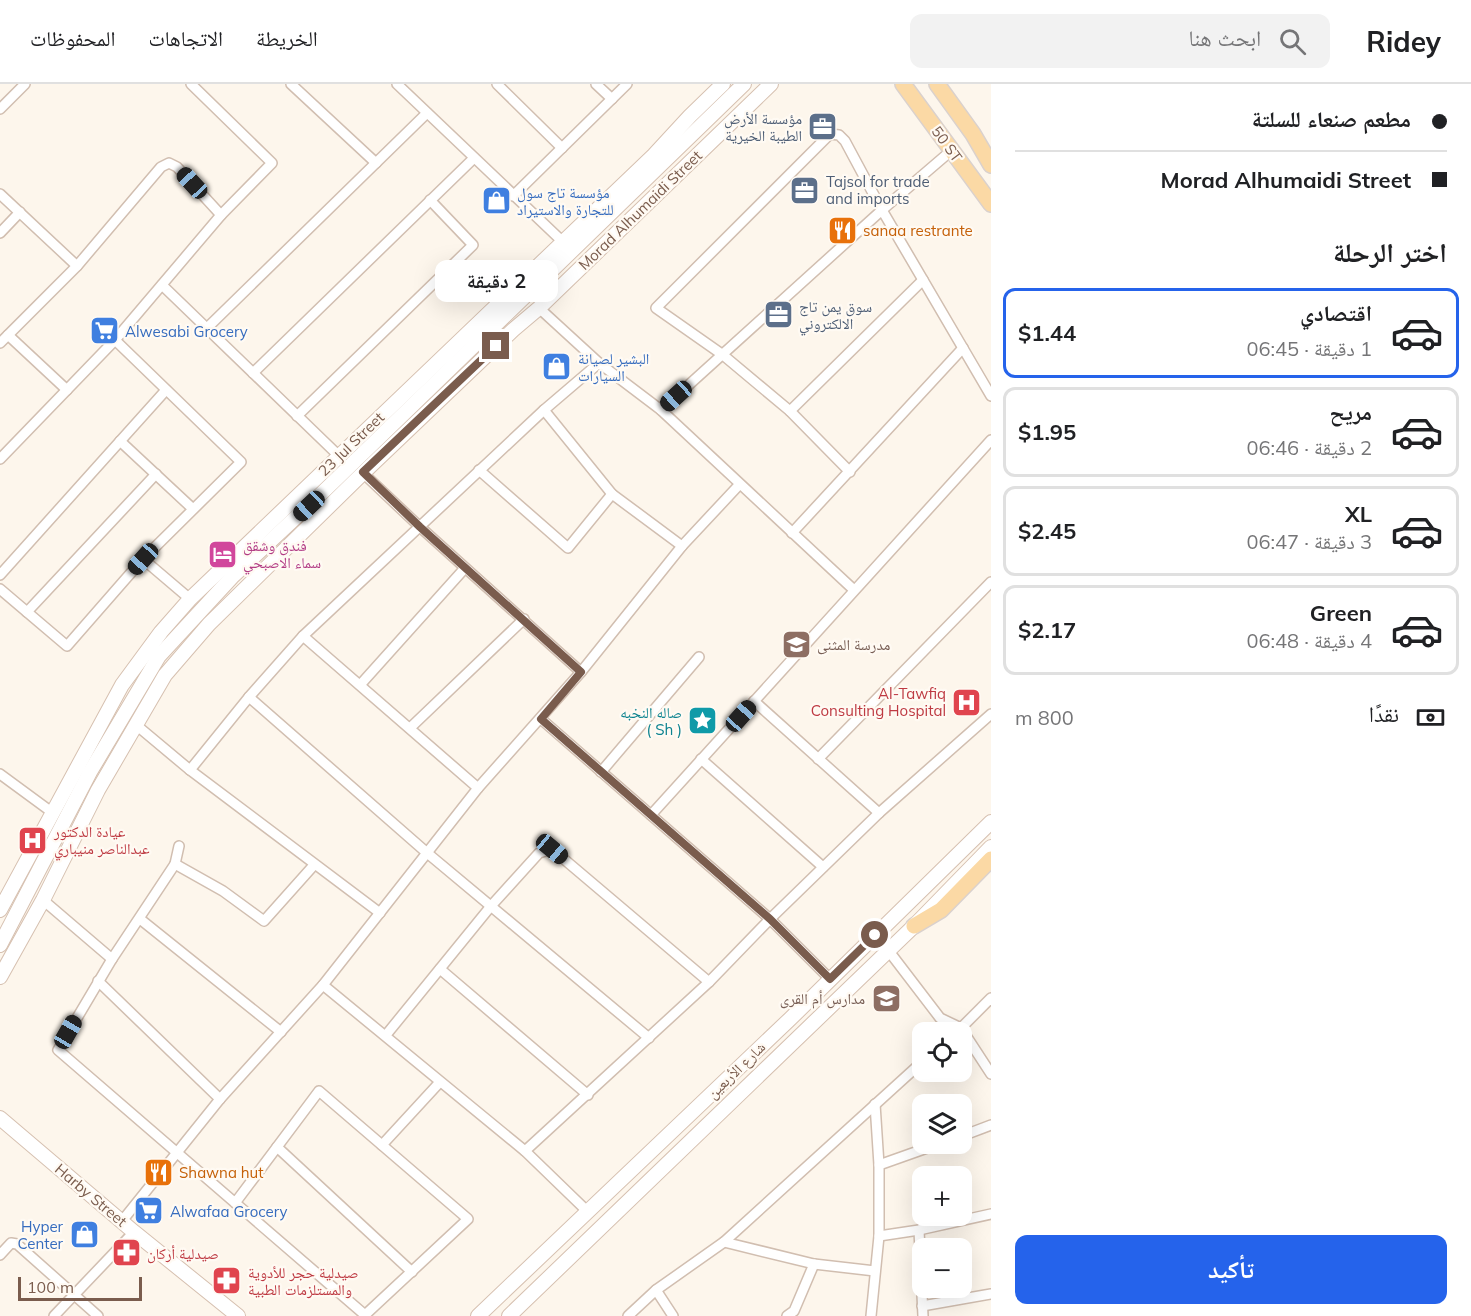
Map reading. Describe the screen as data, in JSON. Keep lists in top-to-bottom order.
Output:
{
  "streets": {
    "main road": ["50 ST"],
    "street": [
      "Morad Alhumaidi Street",
      "23 Jul Street",
      "شارع الأربعين",
      "Harby Street"
    ]
  },
  "places": {
    "office": ["مؤسسة الأرض الطيبة الخيرية", "Tajsol for trade and imports", "سوق يمن تاج الالكتروني"],
    "shop": ["مؤسسة تاج سول للتجارة والاستيراد", "البشير لصيانة السيارات", "Hyper Center"],
    "restaurant": ["sanaa restrante", "Shawna hut"],
    "supermarket": ["Alwesabi Grocery", "Alwafaa Grocery"],
    "hotel": ["فندق وشقق سماء الاصبحي"],
    "school or university": ["مدرسة المثنى", "مدارس أم القرى"],
    "hospital": ["Al-Tawfiq Consulting Hospital", "عيادة الدكتور عبدالناصر منيباري"],
    "place": ["صاله النخبه ( Sh )"],
    "pharmacy": ["صيدلية أركان", "صيدلية حجر للأدوية والمستلزمات الطبية"]
  },
  "scale_bar": "100 m",
  "page": {
    "header": "Ridey",
    "search": "ابحث هنا",
    "nav": ["الخريطة", "الاتجاهات", "المحفوظات"],
    "banner": ["مطعم صنعاء للسلتة", "Morad Alhumaidi Street"],
    "heading": "اختر الرحلة",
    "bubble": "2 دقيقة",
    "list": [
      {
        "name": "اقتصادي",
        "note": "1 دقيقة · 06:45",
        "value": "$1.44"
      },
      {
        "name": "مريح",
        "note": "2 دقيقة · 06:46",
        "value": "$1.95"
      },
      {
        "name": "XL",
        "note": "3 دقيقة · 06:47",
        "value": "$2.45"
      },
      {
        "name": "Green",
        "note": "4 دقيقة · 06:48",
        "value": "$2.17"
      }
    ],
    "pay": ["نقدًا", "800 m"],
    "map_buttons": ["+", "−"],
    "buttons": "تأكيد",
    "scale": "100 m"
  }
}
